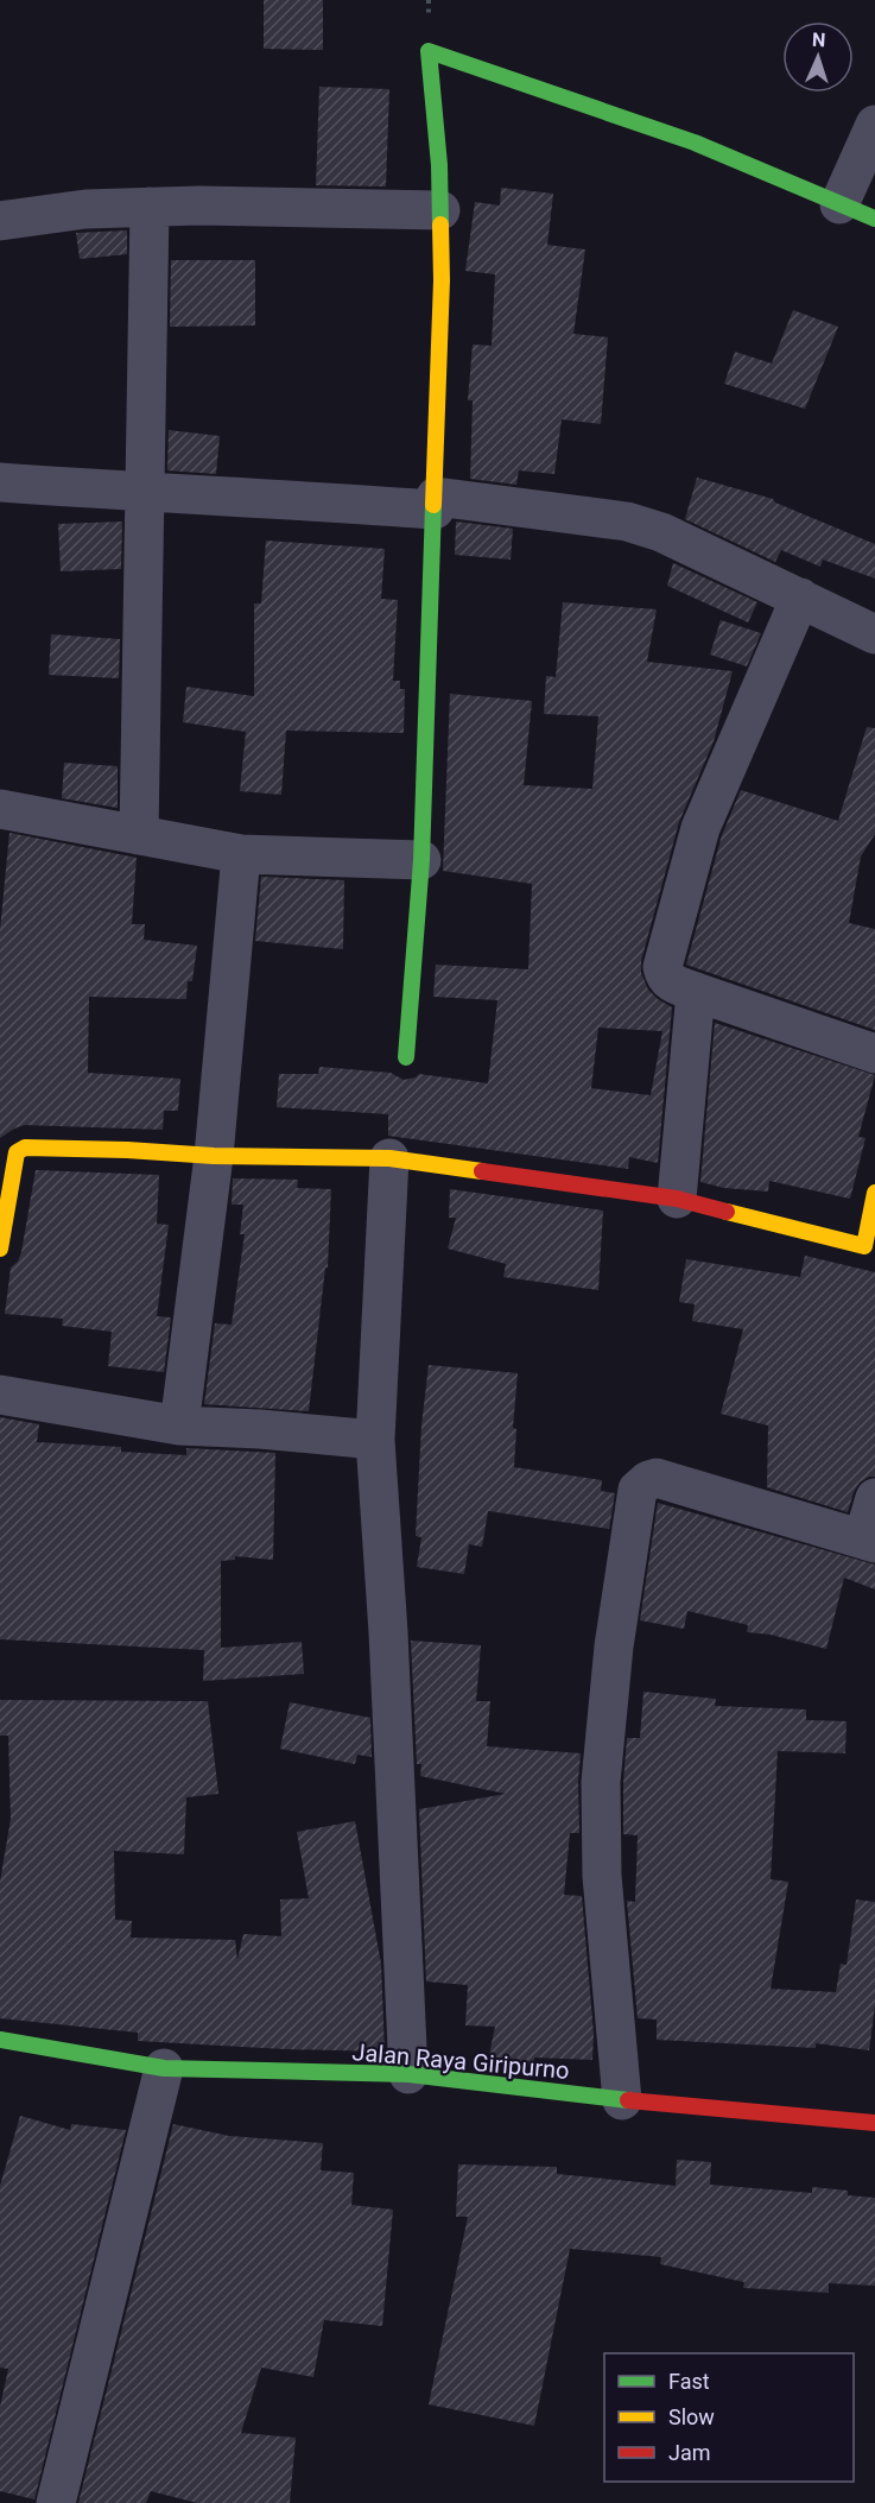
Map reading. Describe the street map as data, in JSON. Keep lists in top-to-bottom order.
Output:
{
  "streets": {
    "street": ["Jalan Raya Giripurno"]
  },
  "legend": ["Fast", "Slow", "Jam"],
  "north": "top"
}
